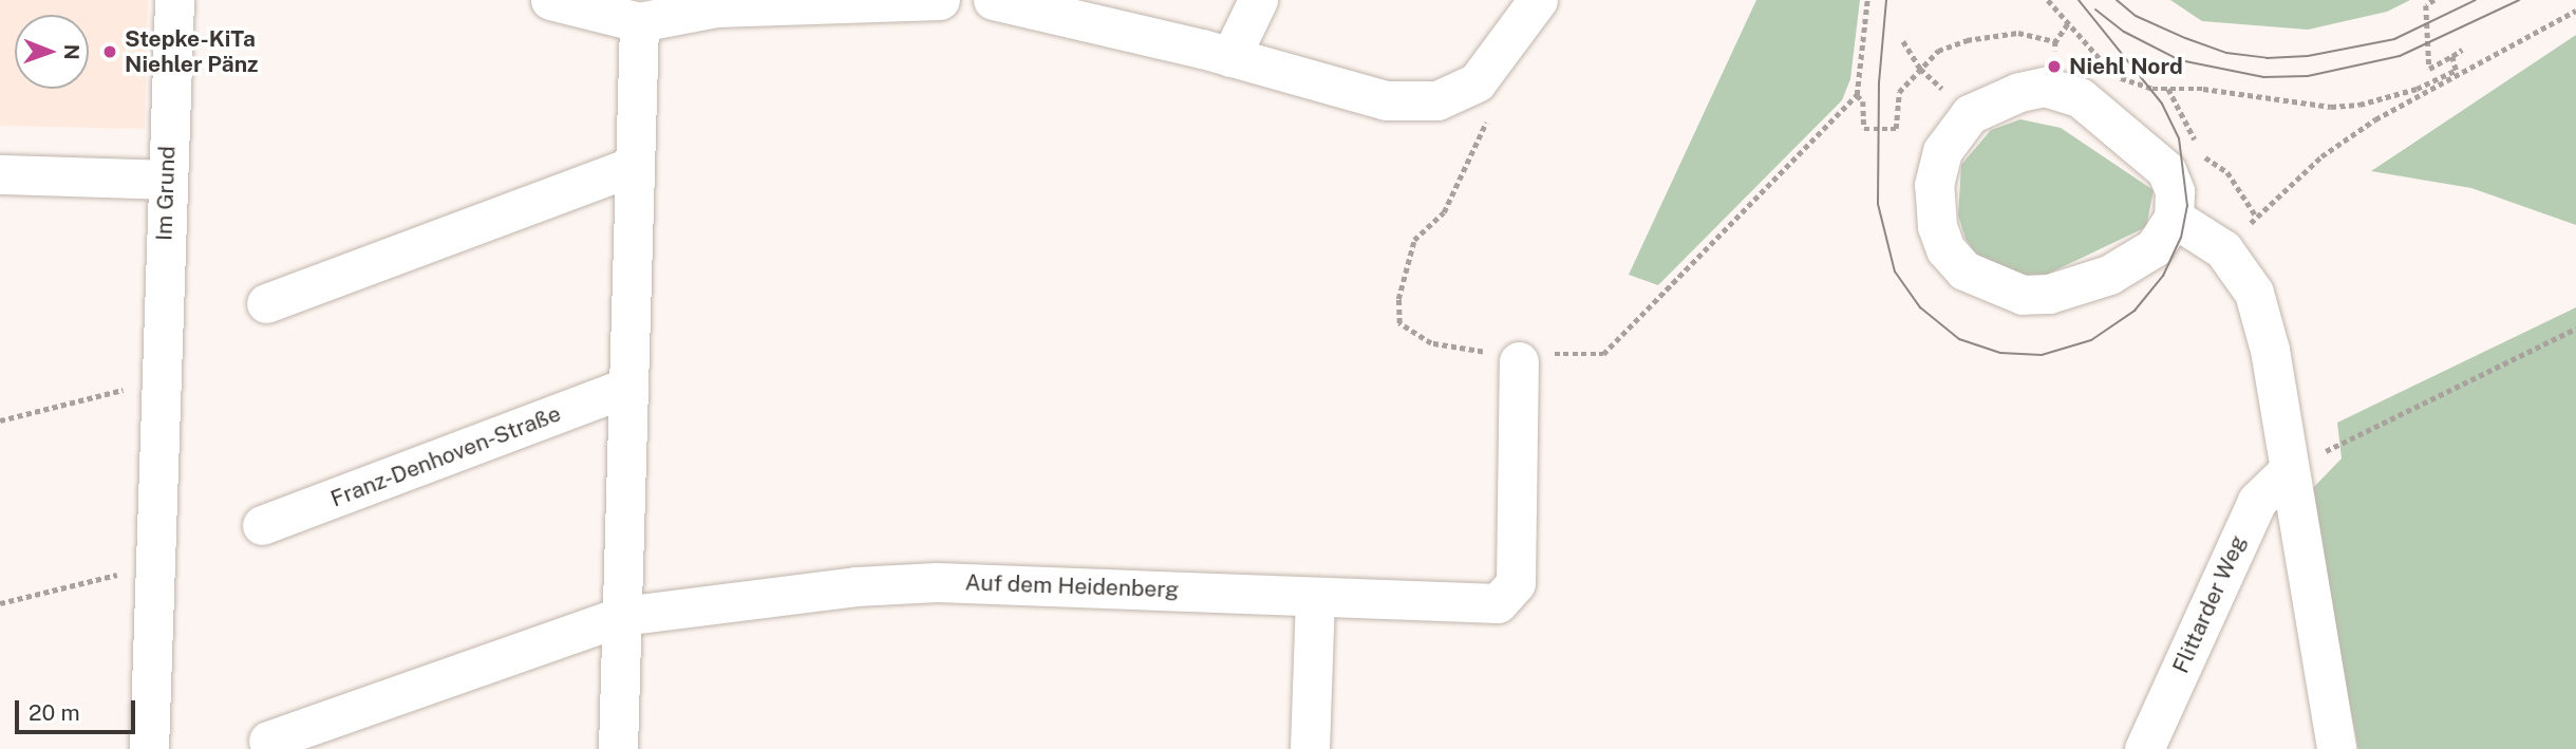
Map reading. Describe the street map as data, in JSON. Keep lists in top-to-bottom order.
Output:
{
  "streets": {
    "street": [
      "Im Grund",
      "Franz-Denhoven-Straße",
      "Auf dem Heidenberg",
      "Flittarder Weg"
    ]
  },
  "places": ["Stepke-KiTa Niehler Pänz", "Niehl Nord"],
  "scale_bar": "20 m",
  "north": "right"
}
